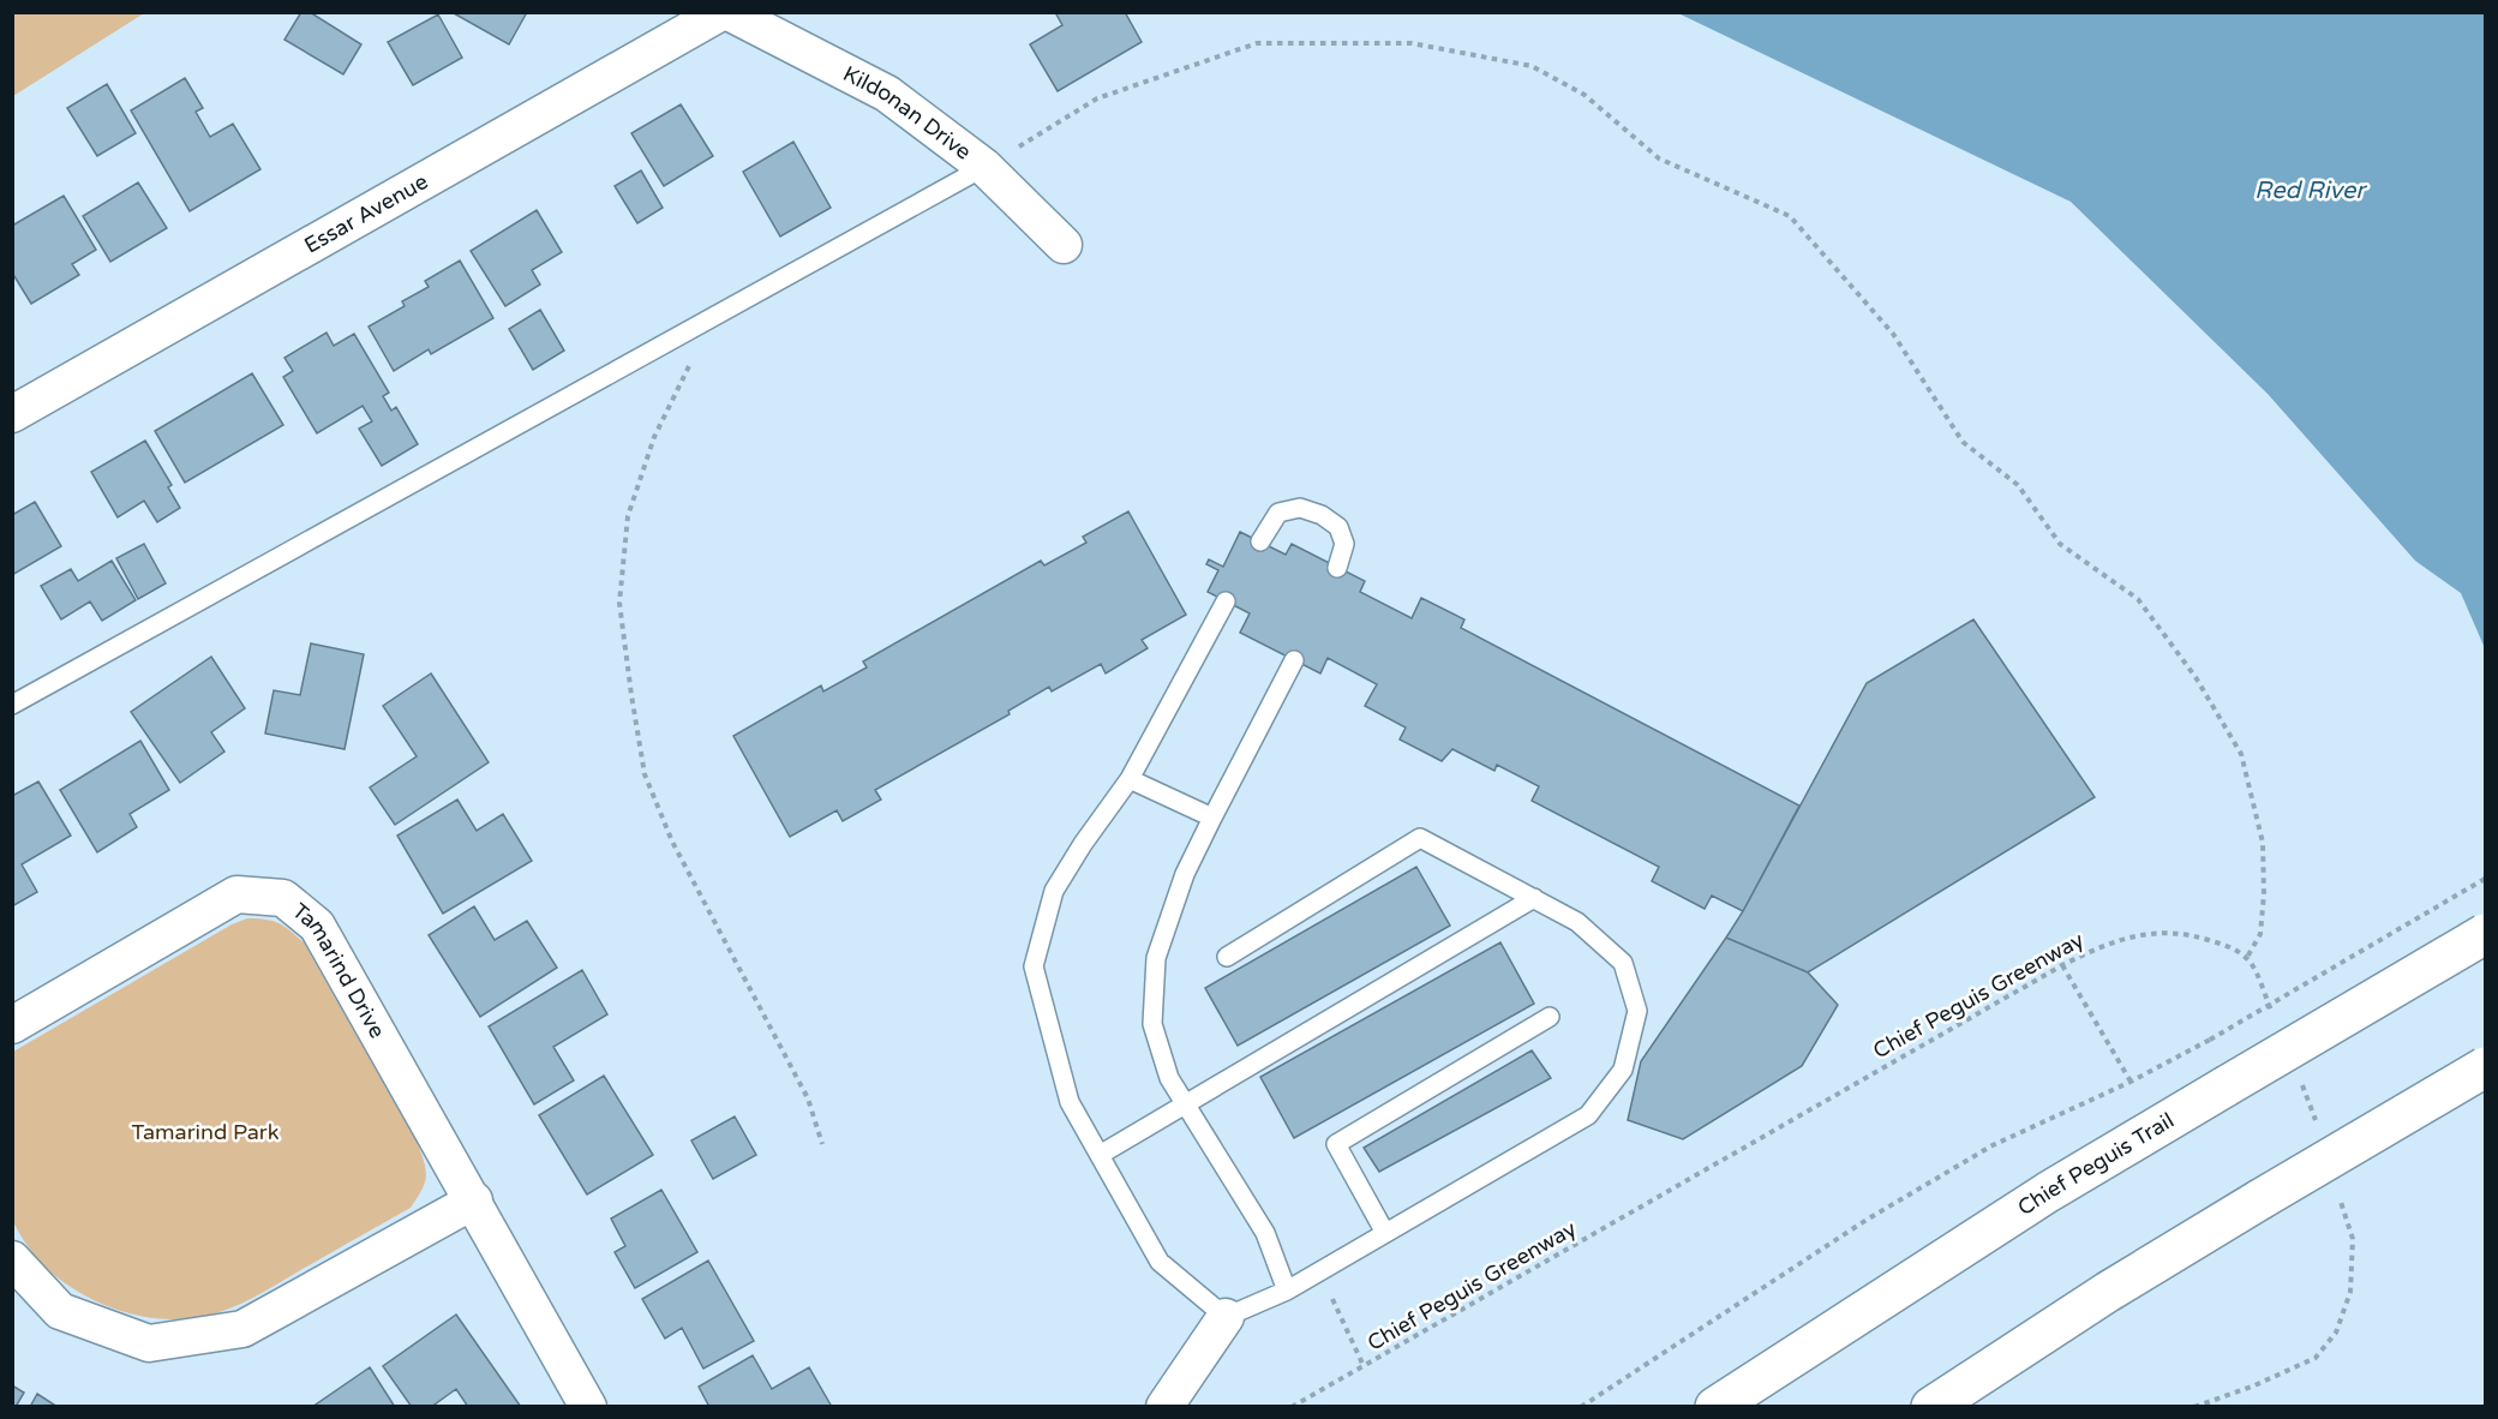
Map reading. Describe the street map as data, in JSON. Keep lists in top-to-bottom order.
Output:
{
  "streets": {
    "main road": ["Chief Peguis Trail"],
    "street": ["Kildonan Drive", "Essar Avenue", "Tamarind Drive"],
    "path": ["Chief Peguis Greenway"]
  },
  "water": ["Red River"],
  "parks": ["Tamarind Park"]
}
